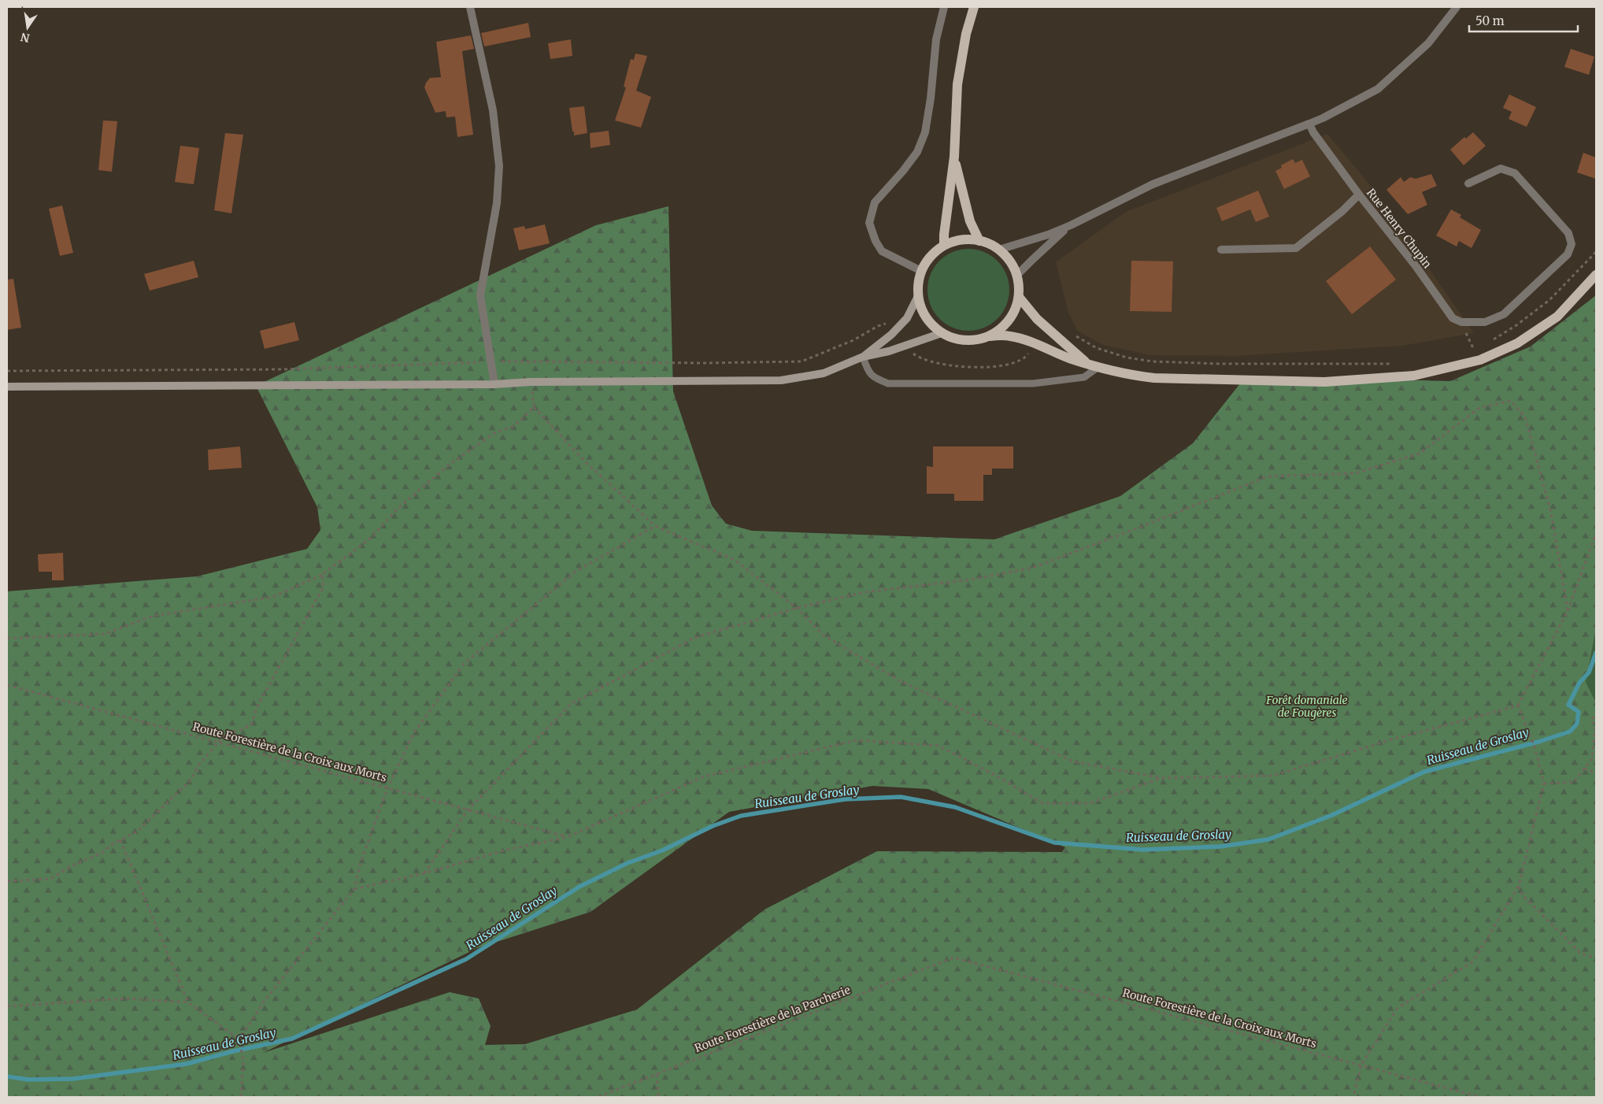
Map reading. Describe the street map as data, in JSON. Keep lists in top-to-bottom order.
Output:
{
  "streets": {
    "street": ["Rue Henry Chupin"],
    "path": ["Route Forestière de la Croix aux Morts", "Route Forestière de la Parcherie"]
  },
  "crossings": [
    ["Route Forestière de la Croix aux Morts", "Route Forestière de la Parcherie"]
  ],
  "water": ["Ruisseau de Groslay"],
  "parks": ["Forêt domaniale de Fougères"],
  "scale_bar": "50 m",
  "north": "bottom"
}
